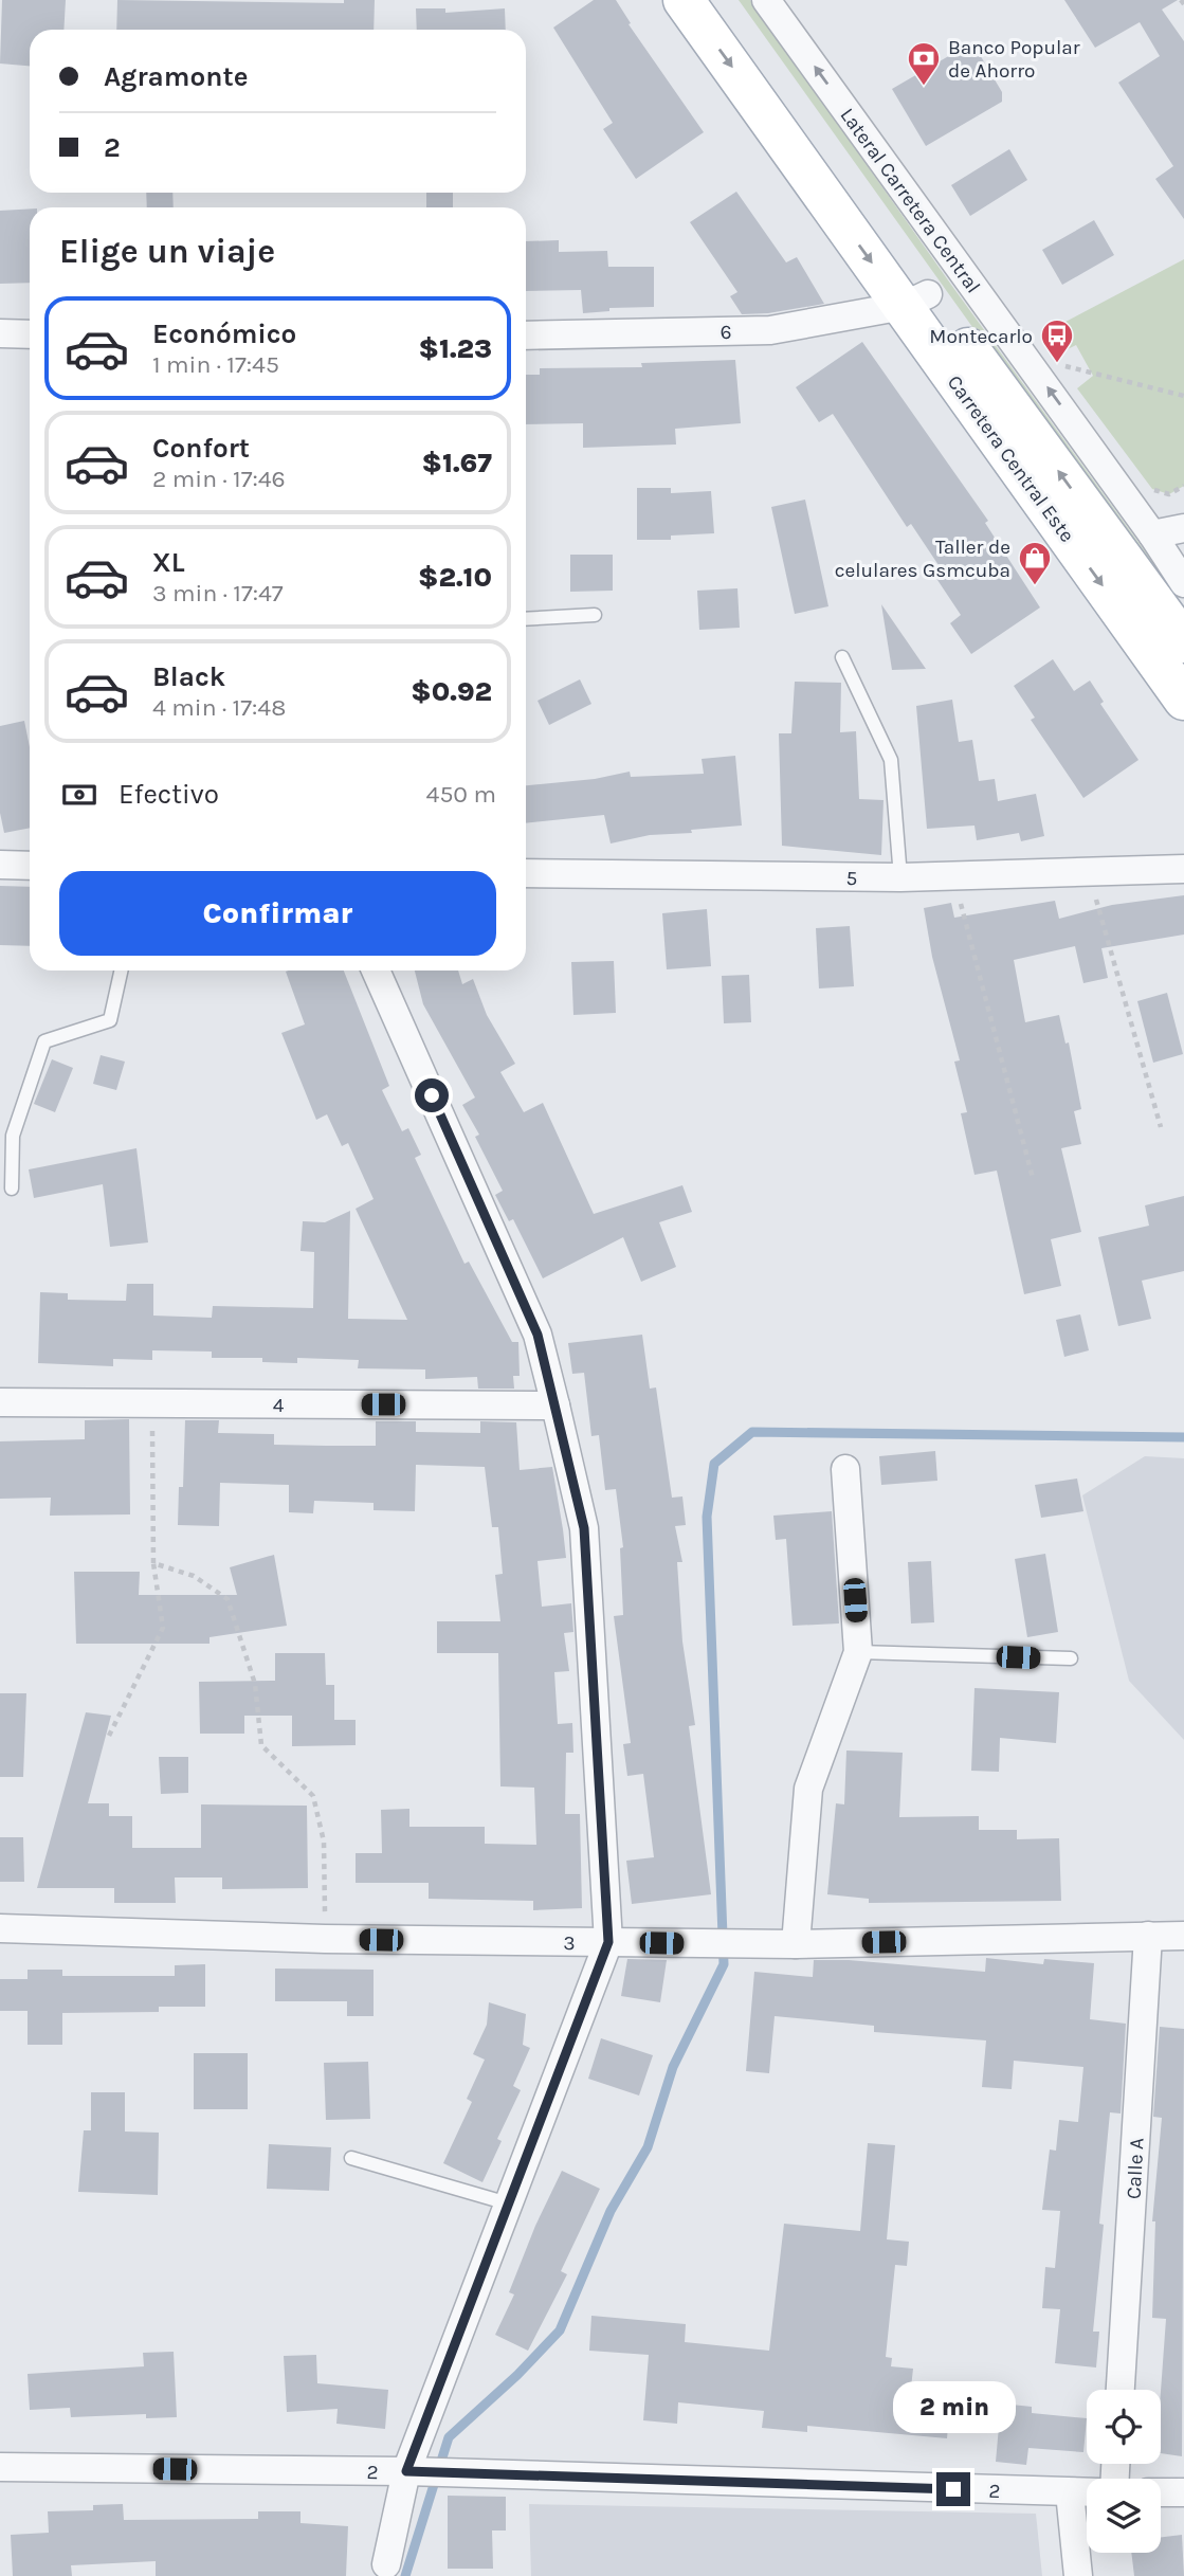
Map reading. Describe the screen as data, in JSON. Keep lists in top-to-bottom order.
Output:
{
  "streets": {
    "main road": ["Carretera Central Este"],
    "street": [
      "Lateral Carretera Central",
      "6",
      "5",
      "4",
      "3",
      "Calle A",
      "2"
    ]
  },
  "crossings": [
    ["6", "Carretera Central Este"],
    ["3", "Calle A"]
  ],
  "one_way": ["Lateral Carretera Central"],
  "places": {
    "bank": ["Banco Popular de Ahorro"],
    "bus stop": ["Montecarlo"],
    "shop": ["Taller de celulares Gsmcuba"]
  },
  "page": {
    "banner": ["Agramonte", "2"],
    "heading": "Elige un viaje",
    "list": [
      {
        "name": "Económico",
        "note": "1 min · 17:45",
        "value": "$1.23"
      },
      {
        "name": "Confort",
        "note": "2 min · 17:46",
        "value": "$1.67"
      },
      {
        "name": "XL",
        "note": "3 min · 17:47",
        "value": "$2.10"
      },
      {
        "name": "Black",
        "note": "4 min · 17:48",
        "value": "$0.92"
      }
    ],
    "pay": ["Efectivo", "450 m"],
    "buttons": "Confirmar",
    "bubble": "2 min"
  }
}
